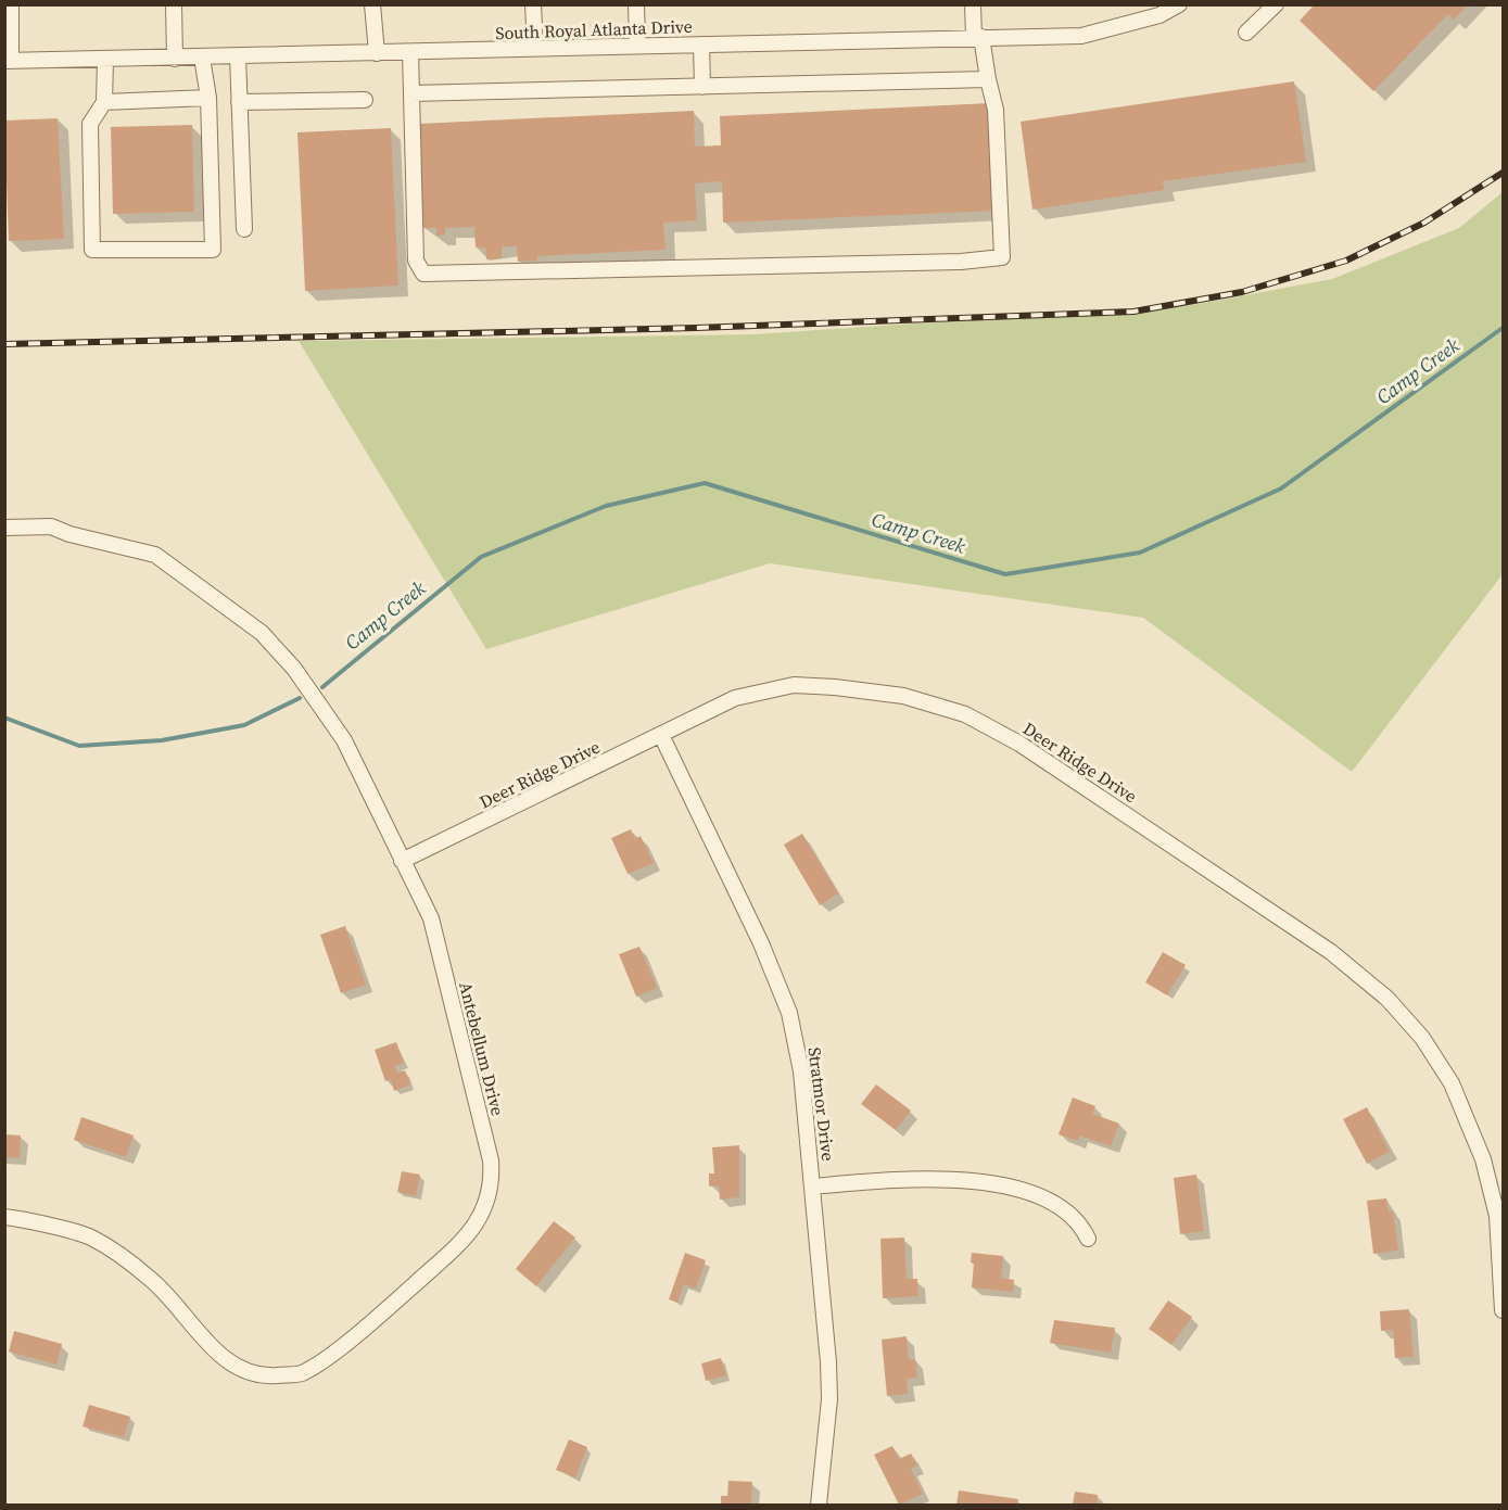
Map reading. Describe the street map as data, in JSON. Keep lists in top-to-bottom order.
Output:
{
  "streets": {
    "street": [
      "South Royal Atlanta Drive",
      "Deer Ridge Drive",
      "Antebellum Drive",
      "Stratmor Drive"
    ]
  },
  "crossings": [
    ["Deer Ridge Drive", "Antebellum Drive"],
    ["Deer Ridge Drive", "Stratmor Drive"]
  ],
  "water": ["Camp Creek"]
}
